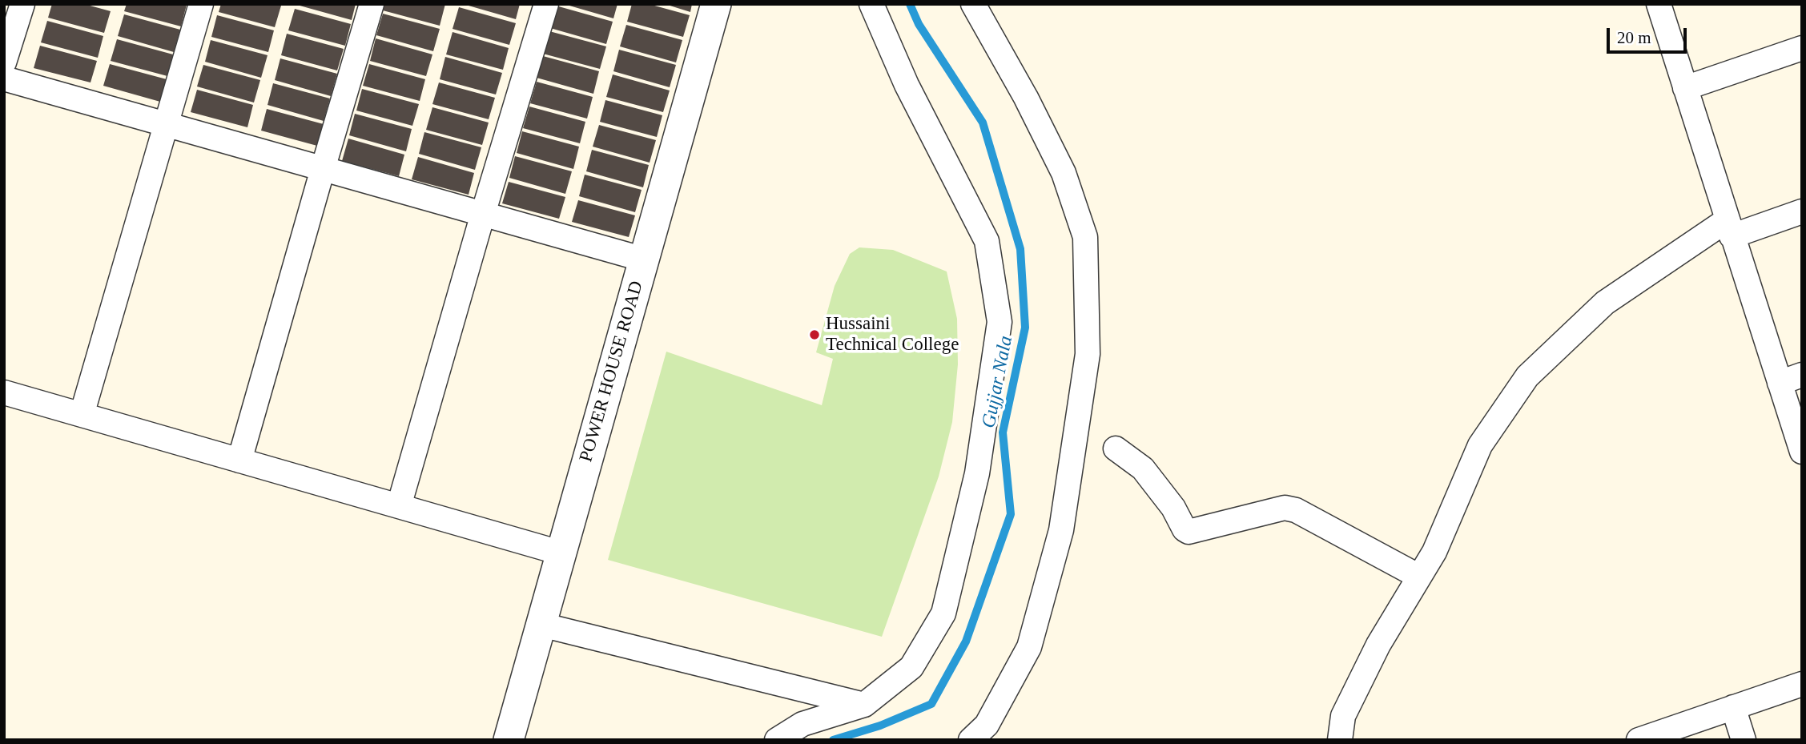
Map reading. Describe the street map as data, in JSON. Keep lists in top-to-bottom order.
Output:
{
  "streets": {
    "street": ["POWER HOUSE ROAD"]
  },
  "water": ["Gujjar Nala"],
  "places": ["Hussaini Technical College"],
  "scale_bar": "20 m"
}
